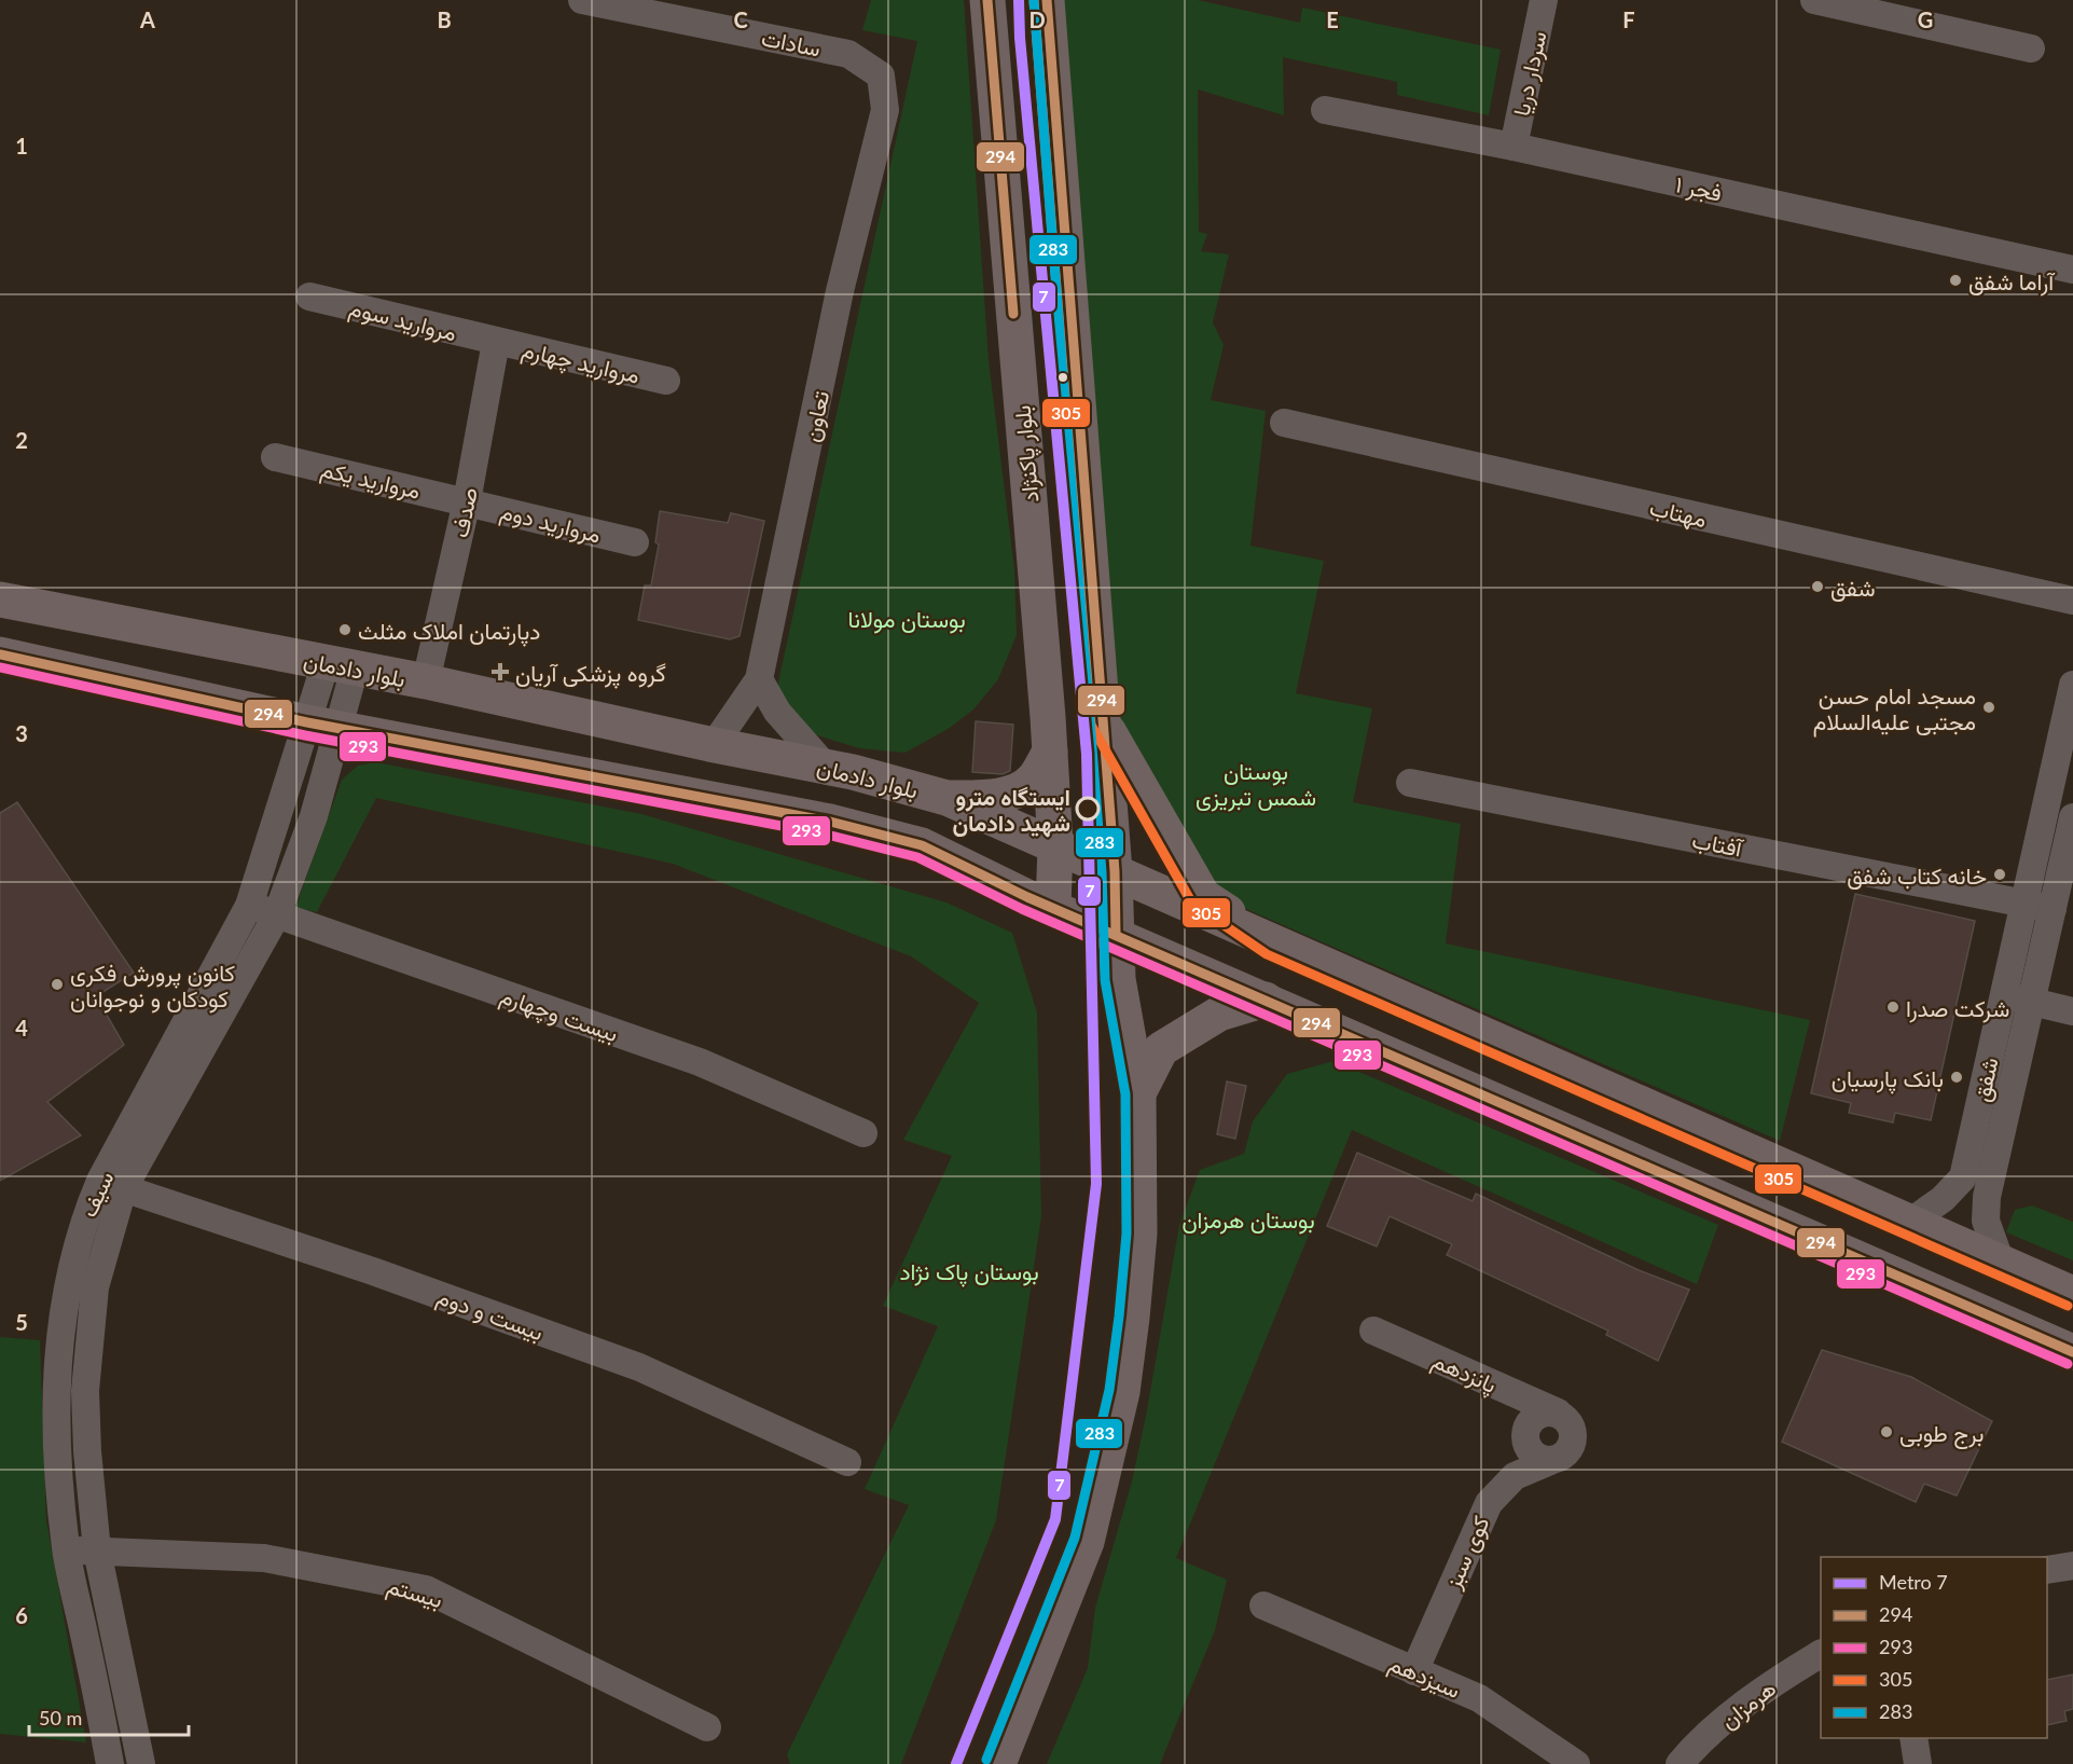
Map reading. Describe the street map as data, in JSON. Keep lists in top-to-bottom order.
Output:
{
  "streets": {
    "main road": ["بلوار پاکنژاد", "بلوار دادمان"],
    "street": [
      "سادات",
      "سردار دریا",
      "فجر ۱",
      "مروارید سوم",
      "مروارید چهارم",
      "تعاون",
      "مروارید یکم",
      "صدف",
      "مهتاب",
      "مروارید دوم",
      "آفتاب",
      "بیست وچهارم",
      "شفق",
      "سیف",
      "بیست و دوم",
      "پانزدهم",
      "کوی سبز",
      "بیستم",
      "سیزدهم",
      "هرمزان"
    ]
  },
  "crossings": [
    ["سادات", "تعاون"],
    ["سردار دریا", "فجر ۱"],
    ["مروارید سوم", "مروارید چهارم"],
    ["مروارید سوم", "صدف"],
    ["مروارید چهارم", "صدف"],
    ["تعاون", "بلوار دادمان"],
    ["بلوار پاکنژاد", "بلوار دادمان"],
    ["مروارید یکم", "صدف"],
    ["مروارید یکم", "مروارید دوم"],
    ["صدف", "مروارید دوم"],
    ["صدف", "بلوار دادمان"],
    ["بلوار دادمان", "شفق"],
    ["بلوار دادمان", "سیف"],
    ["آفتاب", "شفق"],
    ["بیست وچهارم", "سیف"],
    ["سیف", "بیست و دوم"],
    ["سیف", "بیستم"],
    ["پانزدهم", "کوی سبز"],
    ["کوی سبز", "سیزدهم"]
  ],
  "parks": [
    "بوستان مولانا",
    "بوستان شمس تبریزی",
    "بوستان هرمزان",
    "بوستان پاک نژاد"
  ],
  "places": {
    "other": [
      "آراما شفق",
      "شفق",
      "دپارتمان املاک مثلث",
      "مسجد امام حسن مجتبی علیه‌السلام",
      "ایستگاه مترو شهید دادمان",
      "خانه کتاب شفق",
      "کانون پرورش فکری کودکان و نوجوانان",
      "شرکت صدرا",
      "بانک پارسیان",
      "برج طوبی"
    ],
    "health": ["گروه پزشکی آریان"]
  },
  "lines": [
    "metro line 7",
    "transit line 294",
    "transit line 305",
    "transit line 283",
    "transit line 293"
  ],
  "legend": [
    "Metro 7",
    "294",
    "293",
    "305",
    "283"
  ],
  "scale_bar": "50 m",
  "grid": {
    "columns": [
      "A",
      "B",
      "C",
      "D",
      "E",
      "F",
      "G"
    ],
    "rows": [
      "1",
      "2",
      "3",
      "4",
      "5",
      "6"
    ]
  }
}
